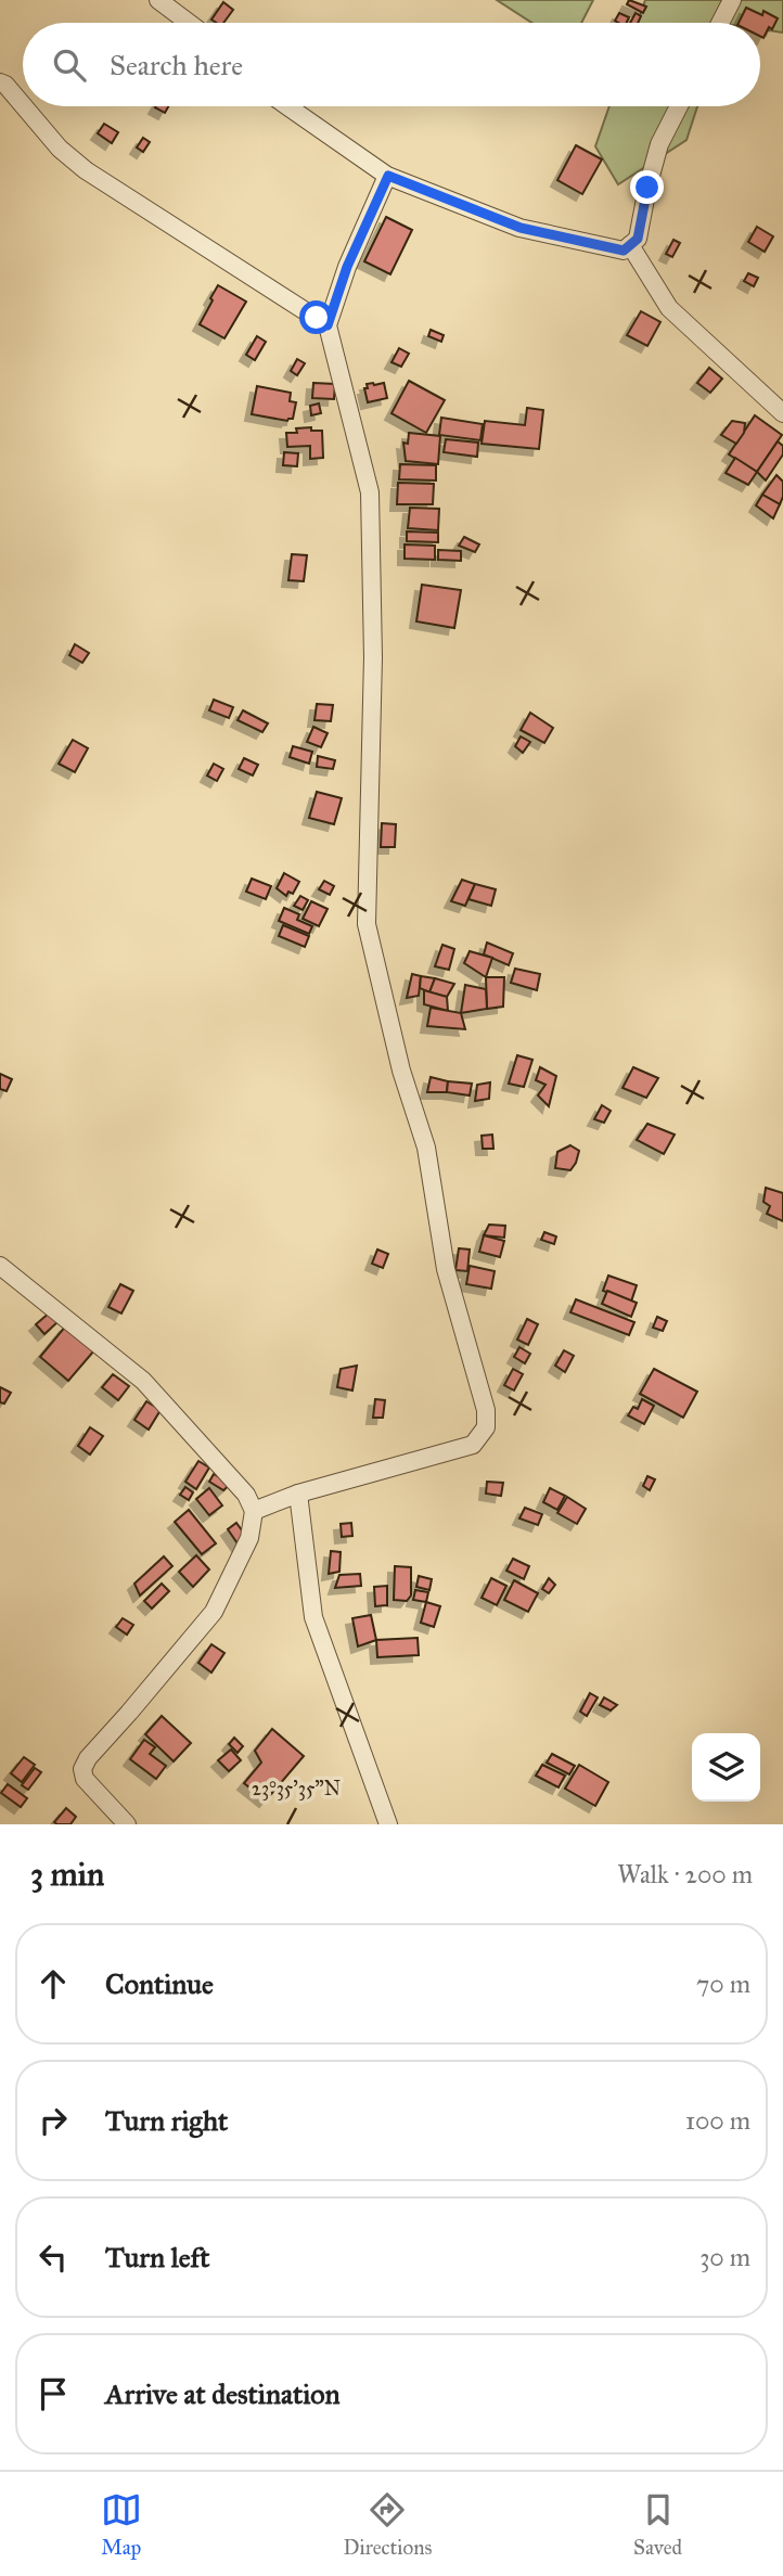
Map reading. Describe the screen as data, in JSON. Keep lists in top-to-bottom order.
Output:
{
  "page": {
    "search": "Search here",
    "heading": ["3 min", "Walk · 200 m"],
    "list": [
      ["Continue", "70 m"],
      ["Turn right", "100 m"],
      ["Turn left", "30 m"],
      "Arrive at destination"
    ],
    "nav": ["Map", "Directions", "Saved"]
  },
  "coordinates": ["23°35'35\"N"]
}
